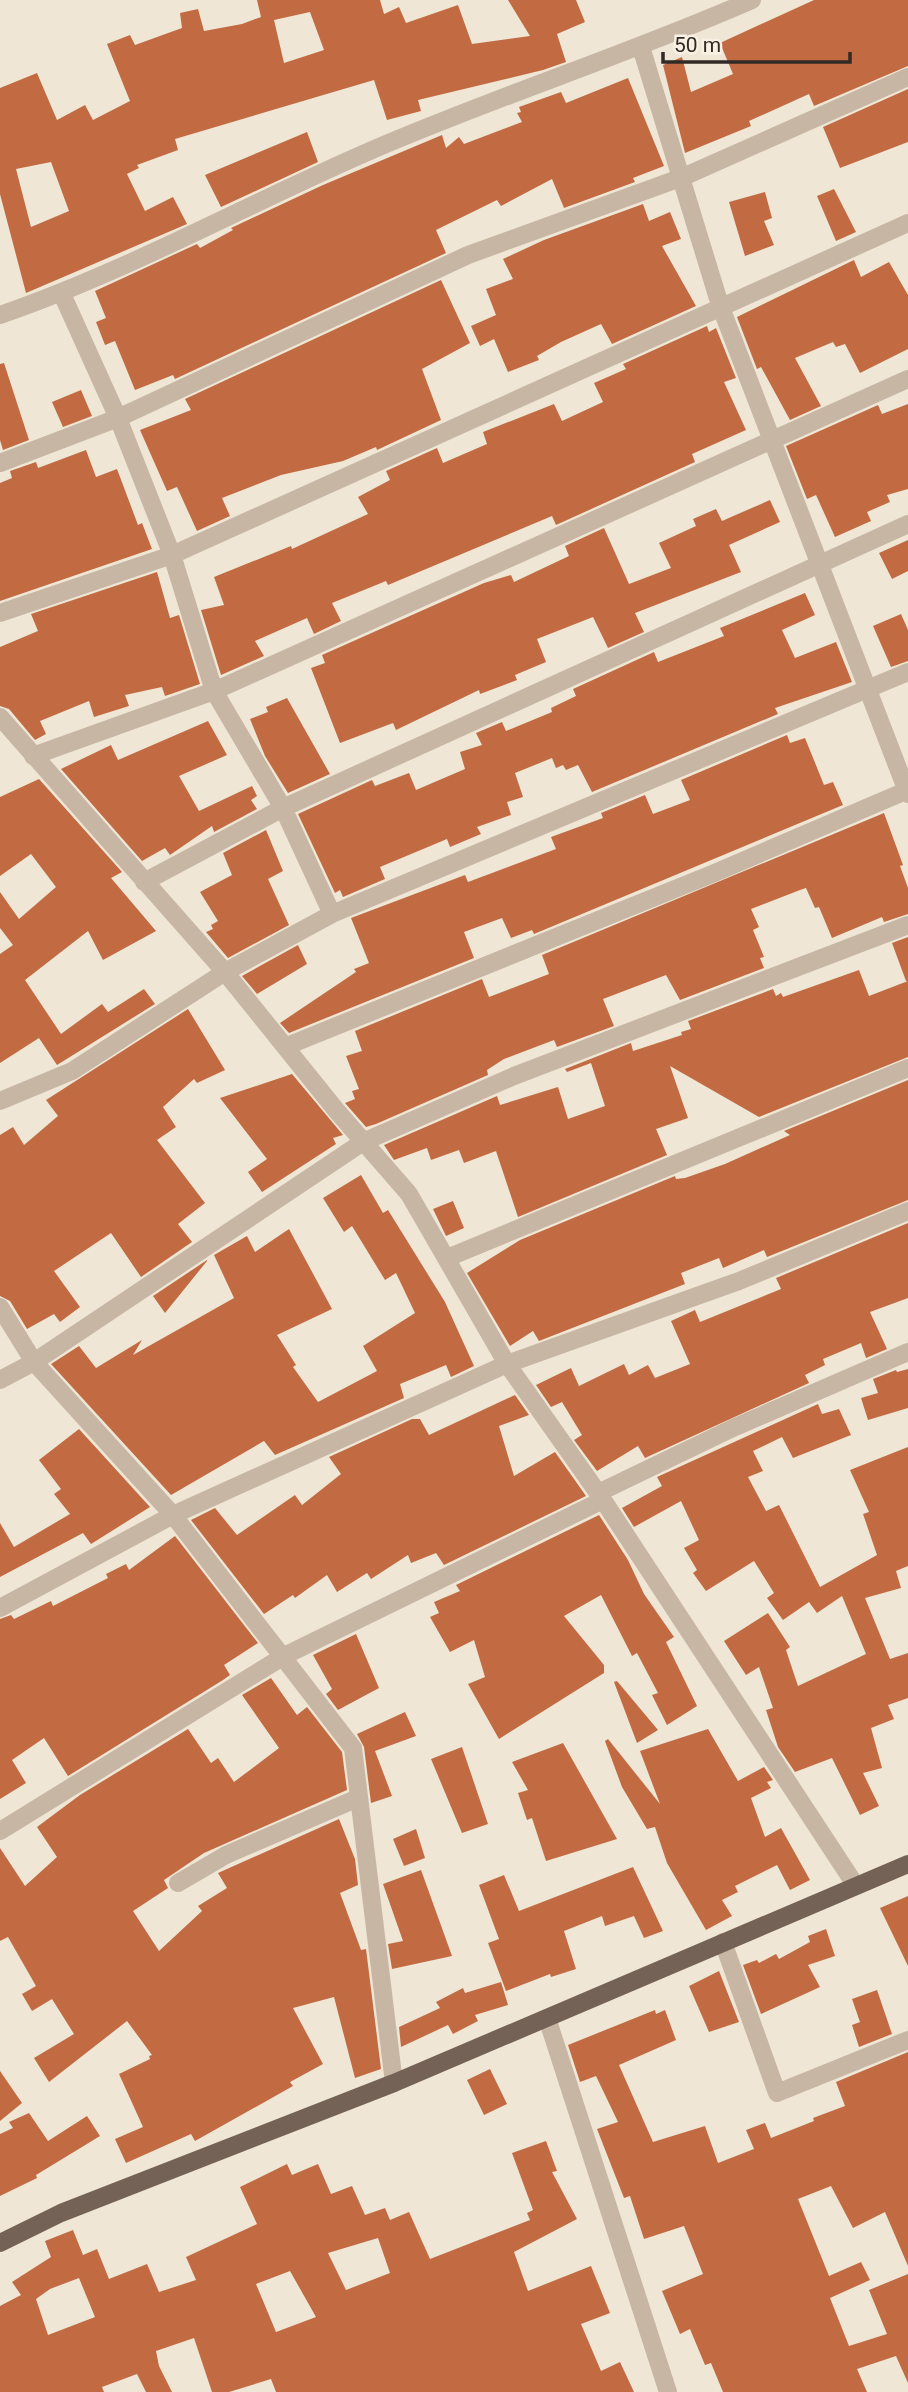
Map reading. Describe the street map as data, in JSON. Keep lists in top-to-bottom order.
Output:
{
  "scale_bar": "50 m"
}
